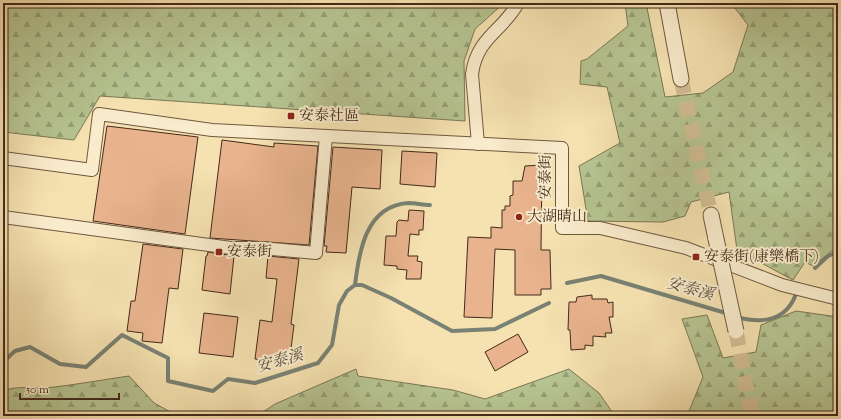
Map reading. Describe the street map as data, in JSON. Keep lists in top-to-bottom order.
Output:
{
  "streets": {
    "street": ["安泰街"]
  },
  "water": ["安泰溪"],
  "places": {
    "transit": ["安泰社區", "安泰街", "安泰街(康樂橋下)"],
    "other": ["大湖晴山"]
  },
  "scale_bar": "50 m"
}
